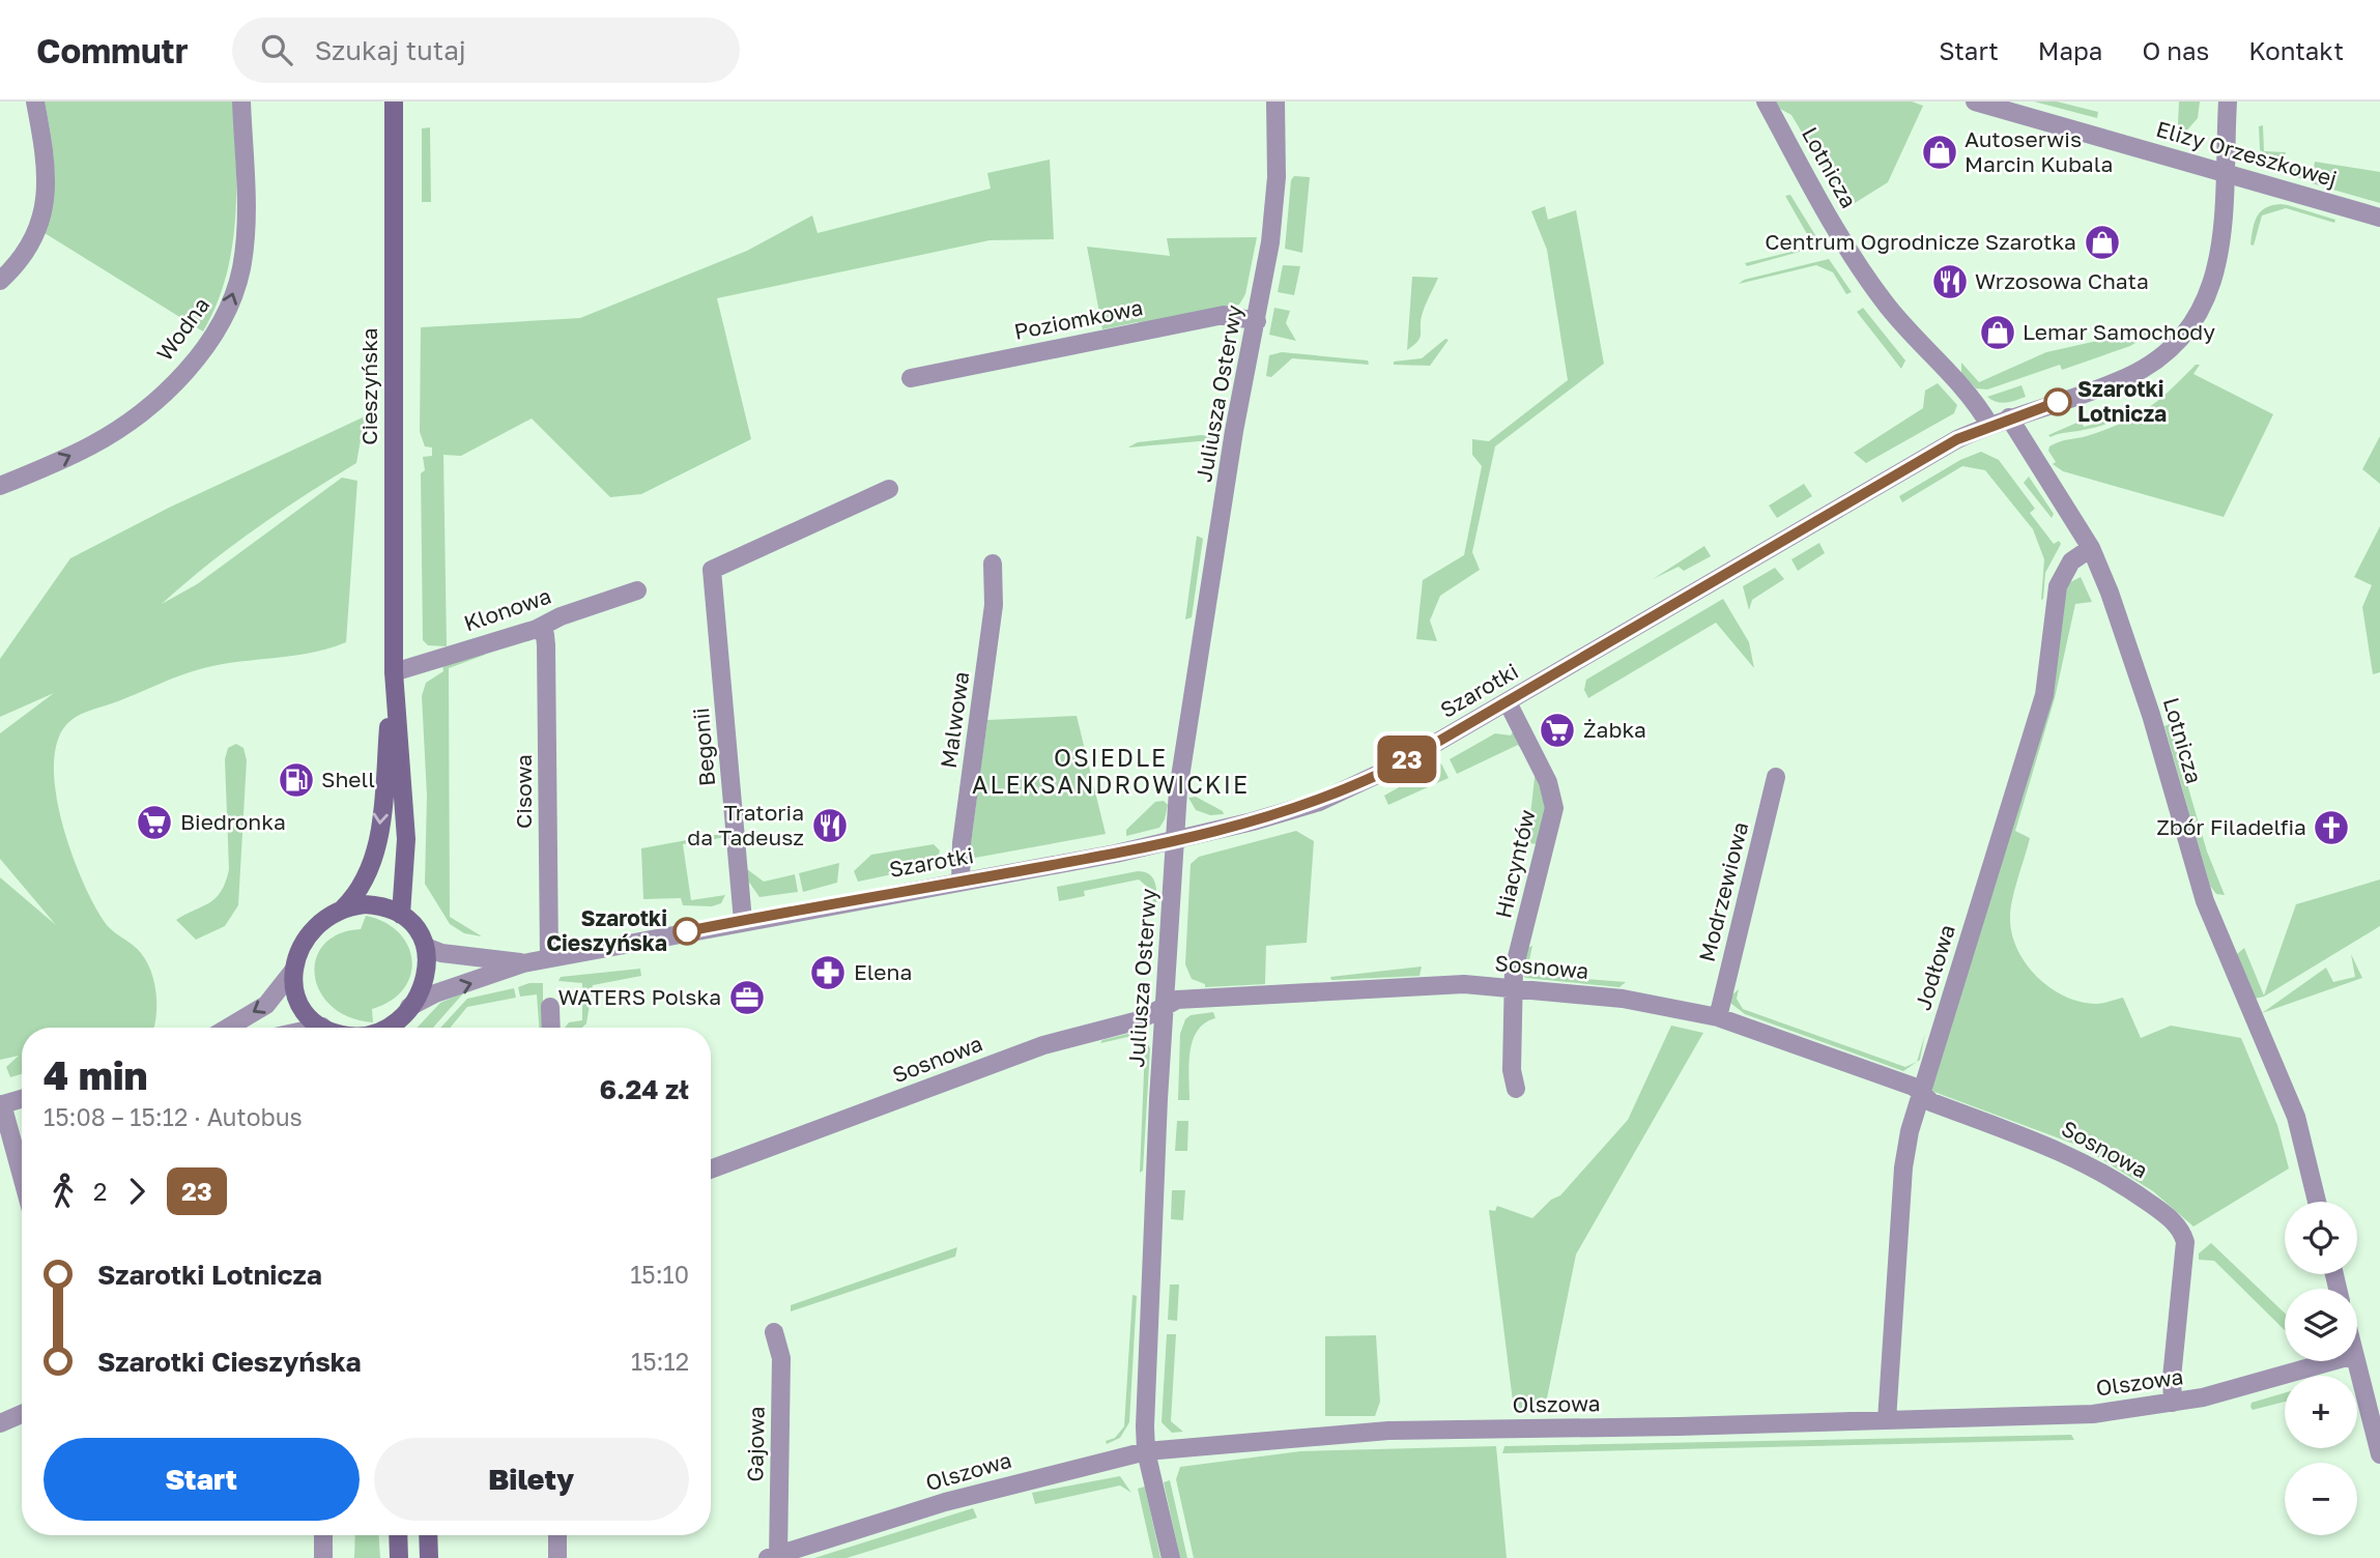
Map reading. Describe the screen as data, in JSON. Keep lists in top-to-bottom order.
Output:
{
  "streets": {
    "main road": ["Cieszyńska"],
    "street": [
      "Elizy Orzeszkowej",
      "Lotnicza",
      "Poziomkowa",
      "Wodna",
      "Juliusza Osterwy",
      "Klonowa",
      "Szarotki",
      "Malwowa",
      "Begonii",
      "Cisowa",
      "Hiacyntów",
      "Modrzewiowa",
      "Sosnowa",
      "Jodłowa",
      "Olszowa",
      "Gajowa"
    ]
  },
  "crossings": [
    ["Elizy Orzeszkowej", "Szarotki"],
    ["Lotnicza", "Szarotki"],
    ["Lotnicza", "Jodłowa"],
    ["Poziomkowa", "Juliusza Osterwy"],
    ["Cieszyńska", "Klonowa"],
    ["Juliusza Osterwy", "Szarotki"],
    ["Juliusza Osterwy", "Sosnowa"],
    ["Juliusza Osterwy", "Olszowa"],
    ["Klonowa", "Cisowa"],
    ["Szarotki", "Malwowa"],
    ["Szarotki", "Begonii"],
    ["Szarotki", "Cisowa"],
    ["Szarotki", "Hiacyntów"],
    ["Hiacyntów", "Sosnowa"],
    ["Modrzewiowa", "Sosnowa"],
    ["Sosnowa", "Jodłowa"],
    ["Sosnowa", "Olszowa"],
    ["Jodłowa", "Olszowa"],
    ["Olszowa", "Gajowa"]
  ],
  "one_way": ["Wodna"],
  "districts": ["OSIEDLE ALEKSANDROWICKIE"],
  "places": {
    "shop": ["Autoserwis Marcin Kubala", "Centrum Ogrodnicze Szarotka", "Lemar Samochody"],
    "restaurant": ["Wrzosowa Chata", "Tratoria da Tadeusz"],
    "other": ["Szarotki Lotnicza", "Szarotki Cieszyńska"],
    "supermarket": ["Żabka", "Biedronka"],
    "fuel station": ["Shell"],
    "church": ["Zbór Filadelfia"],
    "pharmacy": ["Elena"],
    "office": ["WATERS Polska"]
  },
  "lines": ["bus line 23"],
  "page": {
    "header": "Commutr",
    "search": "Szukaj tutaj",
    "nav": [
      "Start",
      "Mapa",
      "O nas",
      "Kontakt"
    ],
    "on_map": "23",
    "heading": ["4 min", "15:08 – 15:12 · Autobus", "6.24 zł"],
    "legs": ["2", "23"],
    "map_buttons": ["+", "−"],
    "list": [
      {
        "name": "Szarotki Lotnicza",
        "value": "15:10"
      },
      {
        "name": "Szarotki Cieszyńska",
        "value": "15:12"
      }
    ],
    "buttons": ["Start", "Bilety"]
  }
}
